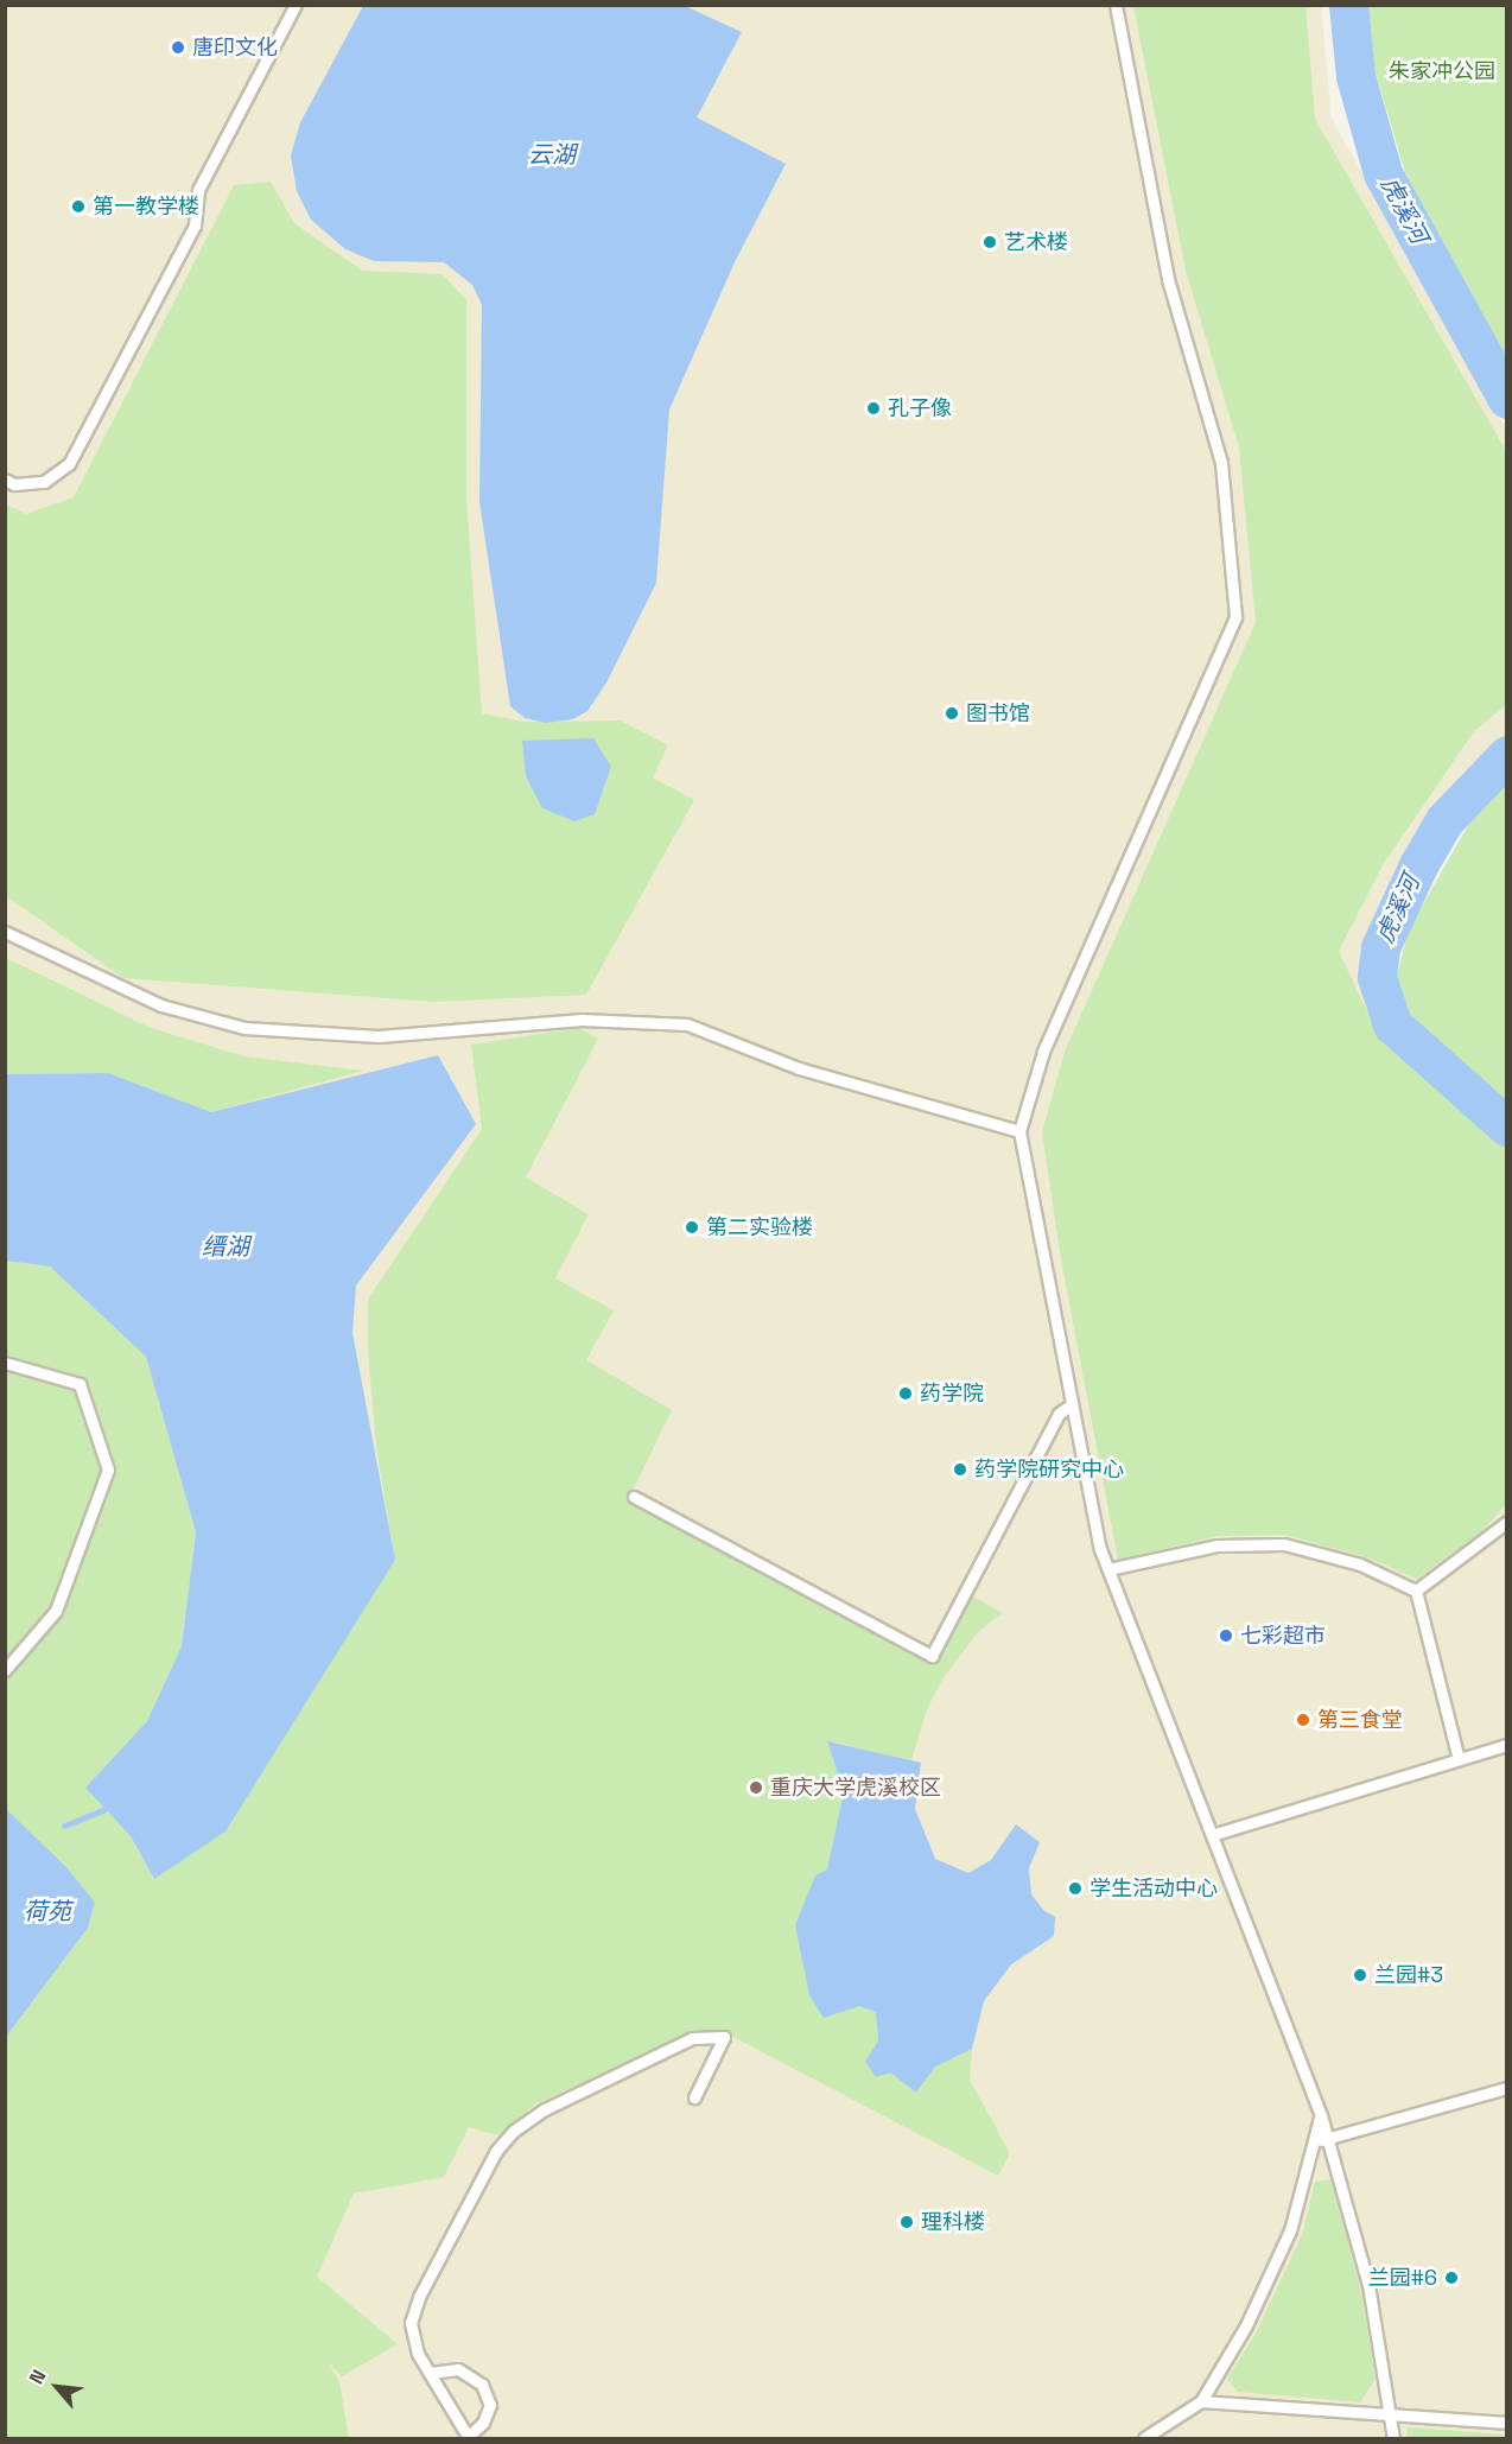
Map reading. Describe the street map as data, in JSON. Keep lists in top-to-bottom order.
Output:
{
  "water": [
    "云湖",
    "虎溪河",
    "缙湖",
    "荷苑"
  ],
  "parks": ["朱家冲公园"],
  "places": [
    "唐印文化",
    "第一教学楼",
    "艺术楼",
    "孔子像",
    "图书馆",
    "第二实验楼",
    "药学院",
    "药学院研究中心",
    "七彩超市",
    "第三食堂",
    "重庆大学虎溪校区",
    "学生活动中心",
    "兰园#3",
    "理科楼",
    "兰园#6"
  ],
  "north": "top left"
}
